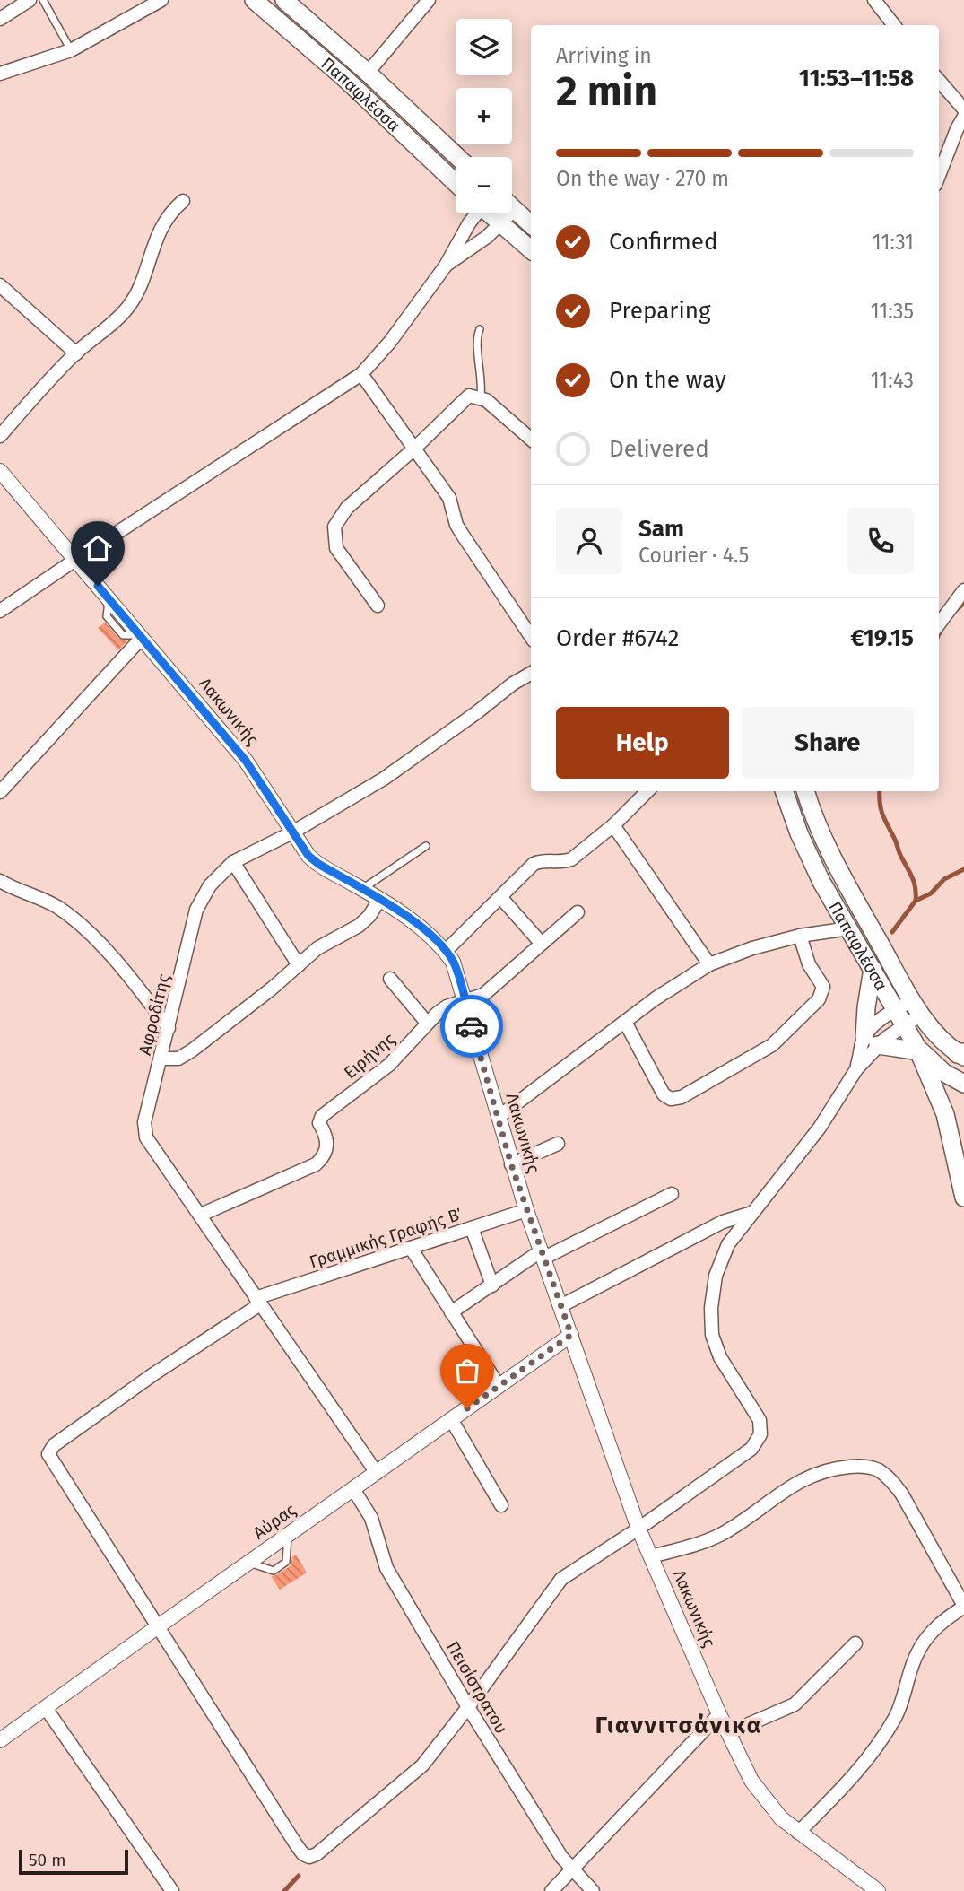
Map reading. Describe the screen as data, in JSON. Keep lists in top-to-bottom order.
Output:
{
  "streets": {
    "main road": ["Παπαφλέσσα"],
    "street": [
      "Λακωνικής",
      "Αφροδίτης",
      "Ειρήνης",
      "Γραμμικής Γραφής Β΄",
      "Αύρας",
      "Πεισίστρατου"
    ]
  },
  "crossings": [
    ["Λακωνικής", "Αφροδίτης"],
    ["Λακωνικής", "Ειρήνης"],
    ["Λακωνικής", "Γραμμικής Γραφής Β΄"],
    ["Λακωνικής", "Αύρας"],
    ["Αφροδίτης", "Ειρήνης"],
    ["Αφροδίτης", "Γραμμικής Γραφής Β΄"],
    ["Αφροδίτης", "Αύρας"],
    ["Γραμμικής Γραφής Β΄", "Αύρας"],
    ["Αύρας", "Πεισίστρατου"]
  ],
  "districts": ["Γιαννιτσάνικα"],
  "scale_bar": "50 m",
  "page": {
    "map_buttons": ["+", "−"],
    "heading": ["2 min", "Arriving in", "11:53–11:58"],
    "panel": [
      "Sam",
      "Courier · 4.5",
      "Order #6742",
      "€19.15"
    ],
    "bar": "On the way · 270 m",
    "list": [
      ["Confirmed", "11:31"],
      ["Preparing", "11:35"],
      ["On the way", "11:43"],
      "Delivered"
    ],
    "buttons": ["Help", "Share"],
    "scale": "50 m"
  }
}
